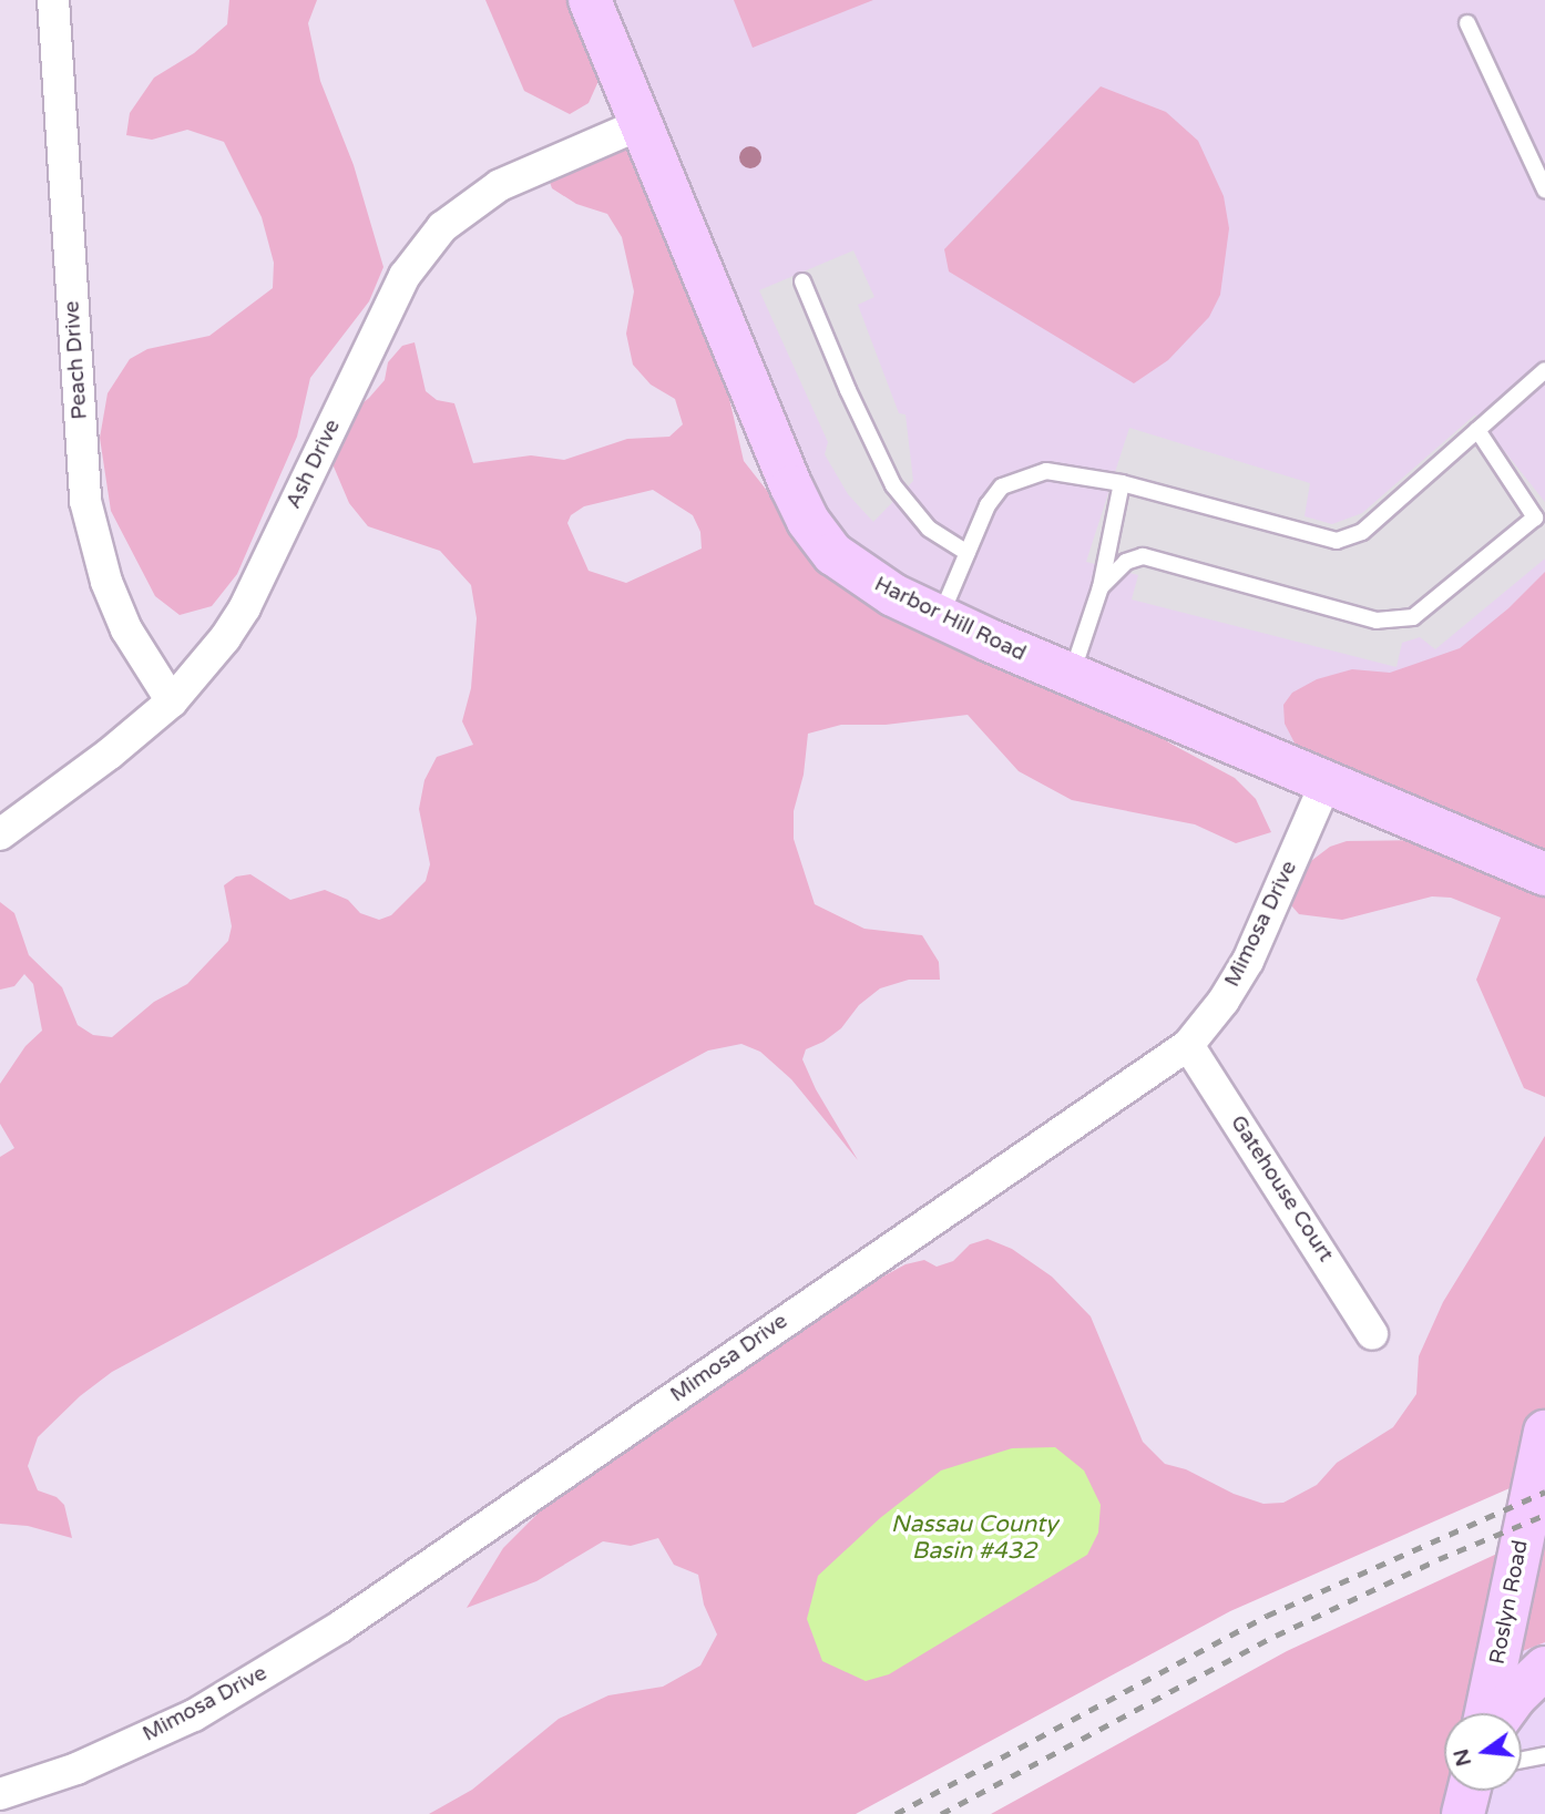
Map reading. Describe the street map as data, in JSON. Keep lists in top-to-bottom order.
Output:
{
  "streets": {
    "street": [
      "Peach Drive",
      "Ash Drive",
      "Harbor Hill Road",
      "Mimosa Drive",
      "Gatehouse Court",
      "Roslyn Road"
    ]
  },
  "crossings": [
    ["Peach Drive", "Ash Drive"],
    ["Ash Drive", "Harbor Hill Road"],
    ["Harbor Hill Road", "Mimosa Drive"],
    ["Mimosa Drive", "Gatehouse Court"]
  ],
  "water": ["Nassau County Basin #432"],
  "north": "left"
}
